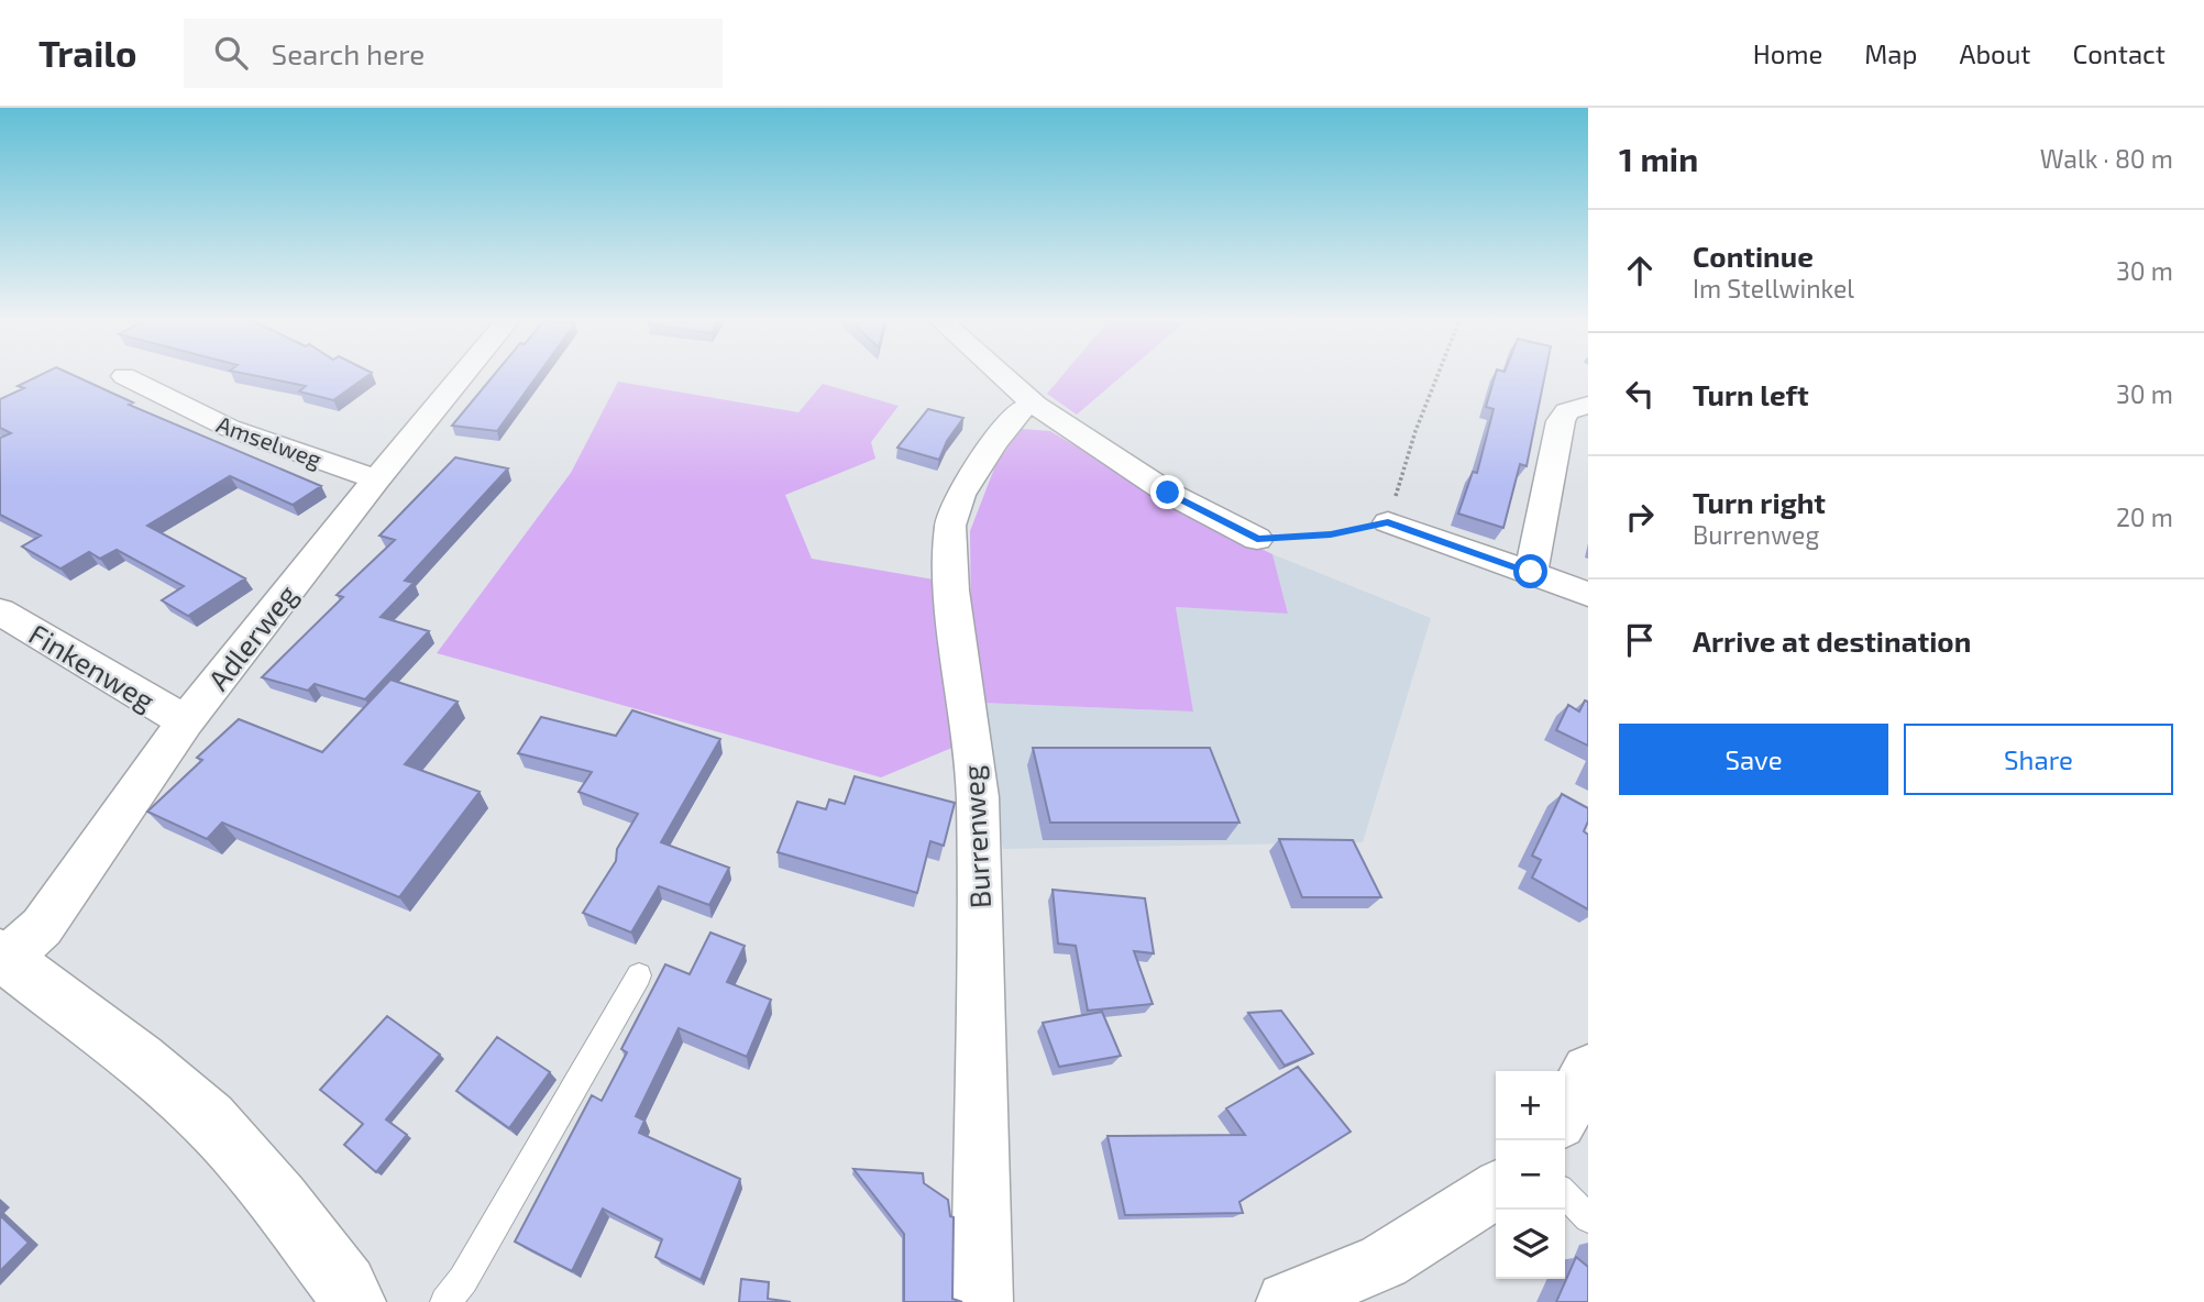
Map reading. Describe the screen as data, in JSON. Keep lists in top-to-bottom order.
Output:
{
  "streets": {
    "street": [
      "Amselweg",
      "Adlerweg",
      "Finkenweg",
      "Burrenweg"
    ]
  },
  "crossings": [
    ["Amselweg", "Adlerweg"],
    ["Adlerweg", "Finkenweg"]
  ],
  "page": {
    "header": "Trailo",
    "search": "Search here",
    "nav": [
      "Home",
      "Map",
      "About",
      "Contact"
    ],
    "heading": ["1 min", "Walk · 80 m"],
    "list": [
      ["Continue", "Im Stellwinkel", "30 m"],
      ["Turn left", "30 m"],
      ["Turn right", "Burrenweg", "20 m"],
      "Arrive at destination"
    ],
    "buttons": ["Save", "Share"],
    "map_buttons": ["+", "−"]
  }
}
